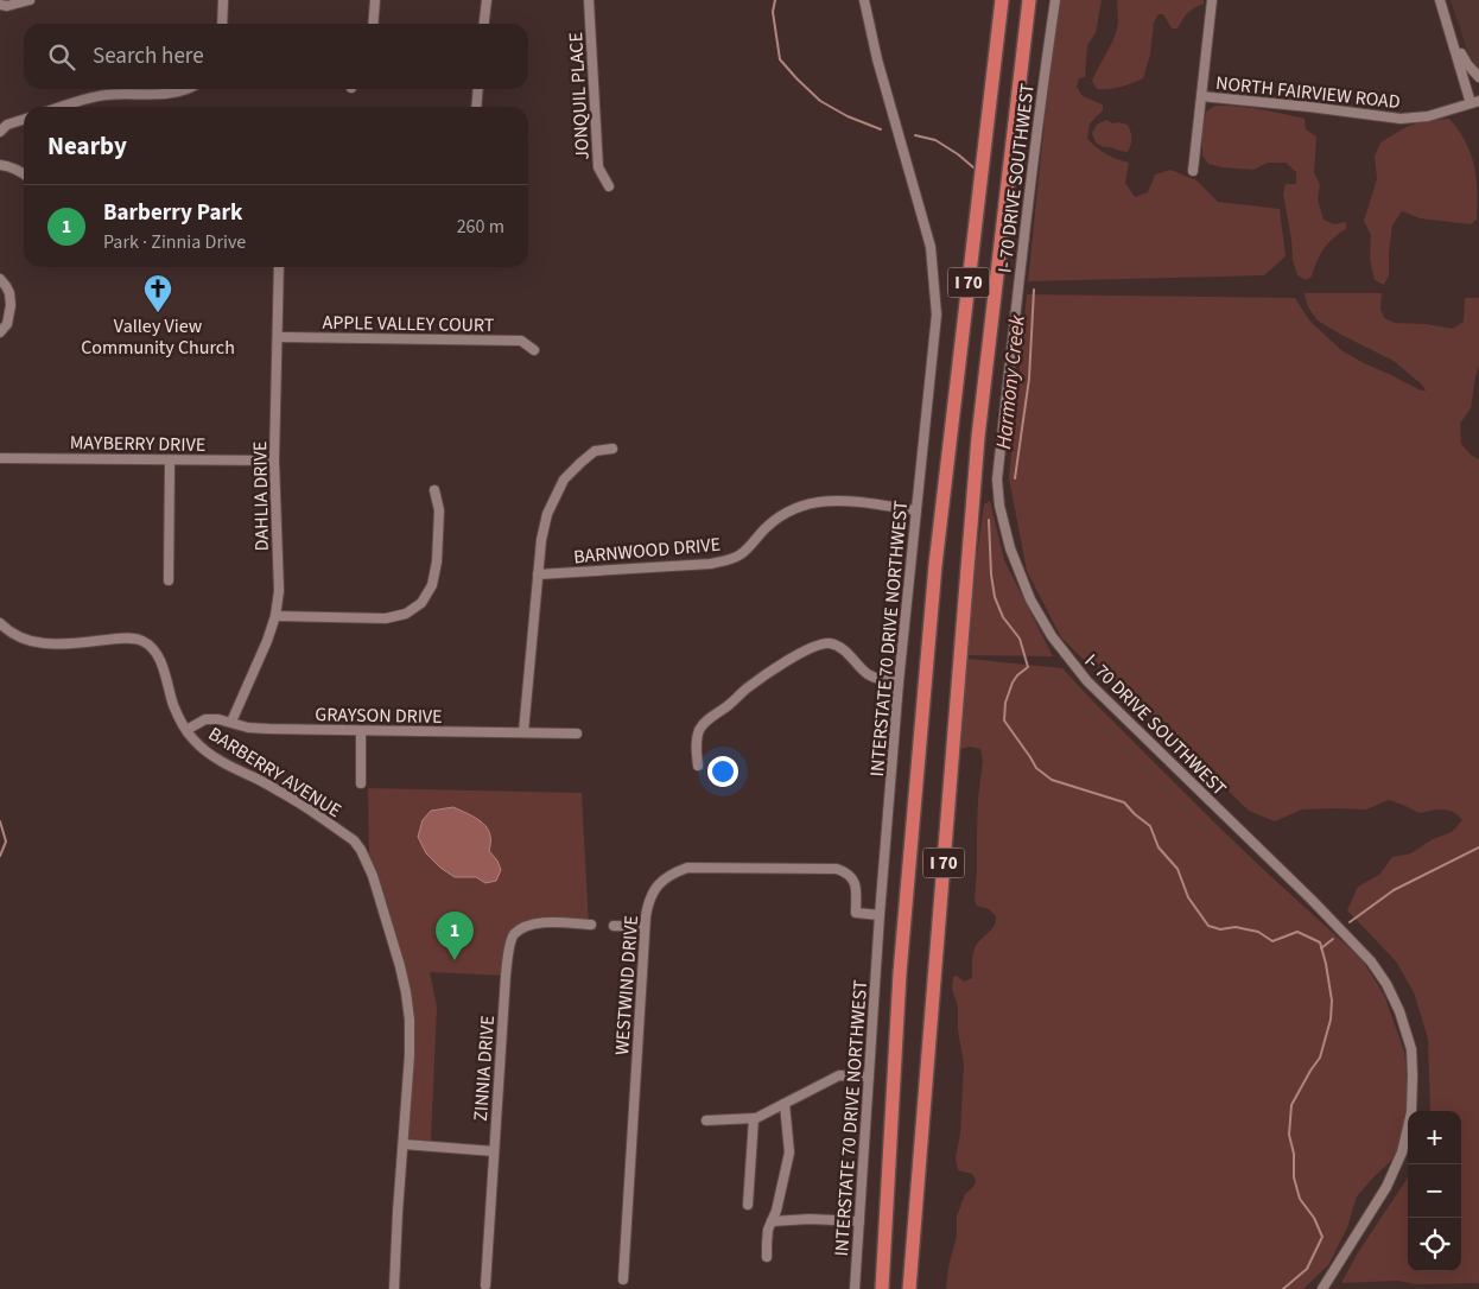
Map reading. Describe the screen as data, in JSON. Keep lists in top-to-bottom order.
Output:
{
  "streets": {
    "highway": ["I 70"],
    "street": [
      "NORTH FAIRVIEW ROAD",
      "JONQUIL PLACE",
      "I- 70 DRIVE SOUTHWEST",
      "APPLE VALLEY COURT",
      "MAYBERRY DRIVE",
      "DAHLIA DRIVE",
      "BARNWOOD DRIVE",
      "INTERSTATE 70 DRIVE NORTHWEST",
      "GRAYSON DRIVE",
      "BARBERRY AVENUE",
      "WESTWIND DRIVE",
      "ZINNIA DRIVE"
    ]
  },
  "crossings": [
    ["APPLE VALLEY COURT", "DAHLIA DRIVE"],
    ["MAYBERRY DRIVE", "DAHLIA DRIVE"],
    ["DAHLIA DRIVE", "GRAYSON DRIVE"],
    ["BARNWOOD DRIVE", "INTERSTATE 70 DRIVE NORTHWEST"],
    ["INTERSTATE 70 DRIVE NORTHWEST", "WESTWIND DRIVE"],
    ["GRAYSON DRIVE", "BARBERRY AVENUE"]
  ],
  "water": ["Harmony Creek"],
  "places": {
    "church": ["Valley View Community Church"]
  },
  "page": {
    "search": "Search here",
    "heading": "Nearby",
    "list": [
      {
        "mark": "1",
        "name": "Barberry Park",
        "note": "Park · Zinnia Drive",
        "value": "260 m"
      }
    ],
    "pins": "1",
    "map_buttons": ["+", "−"]
  }
}
